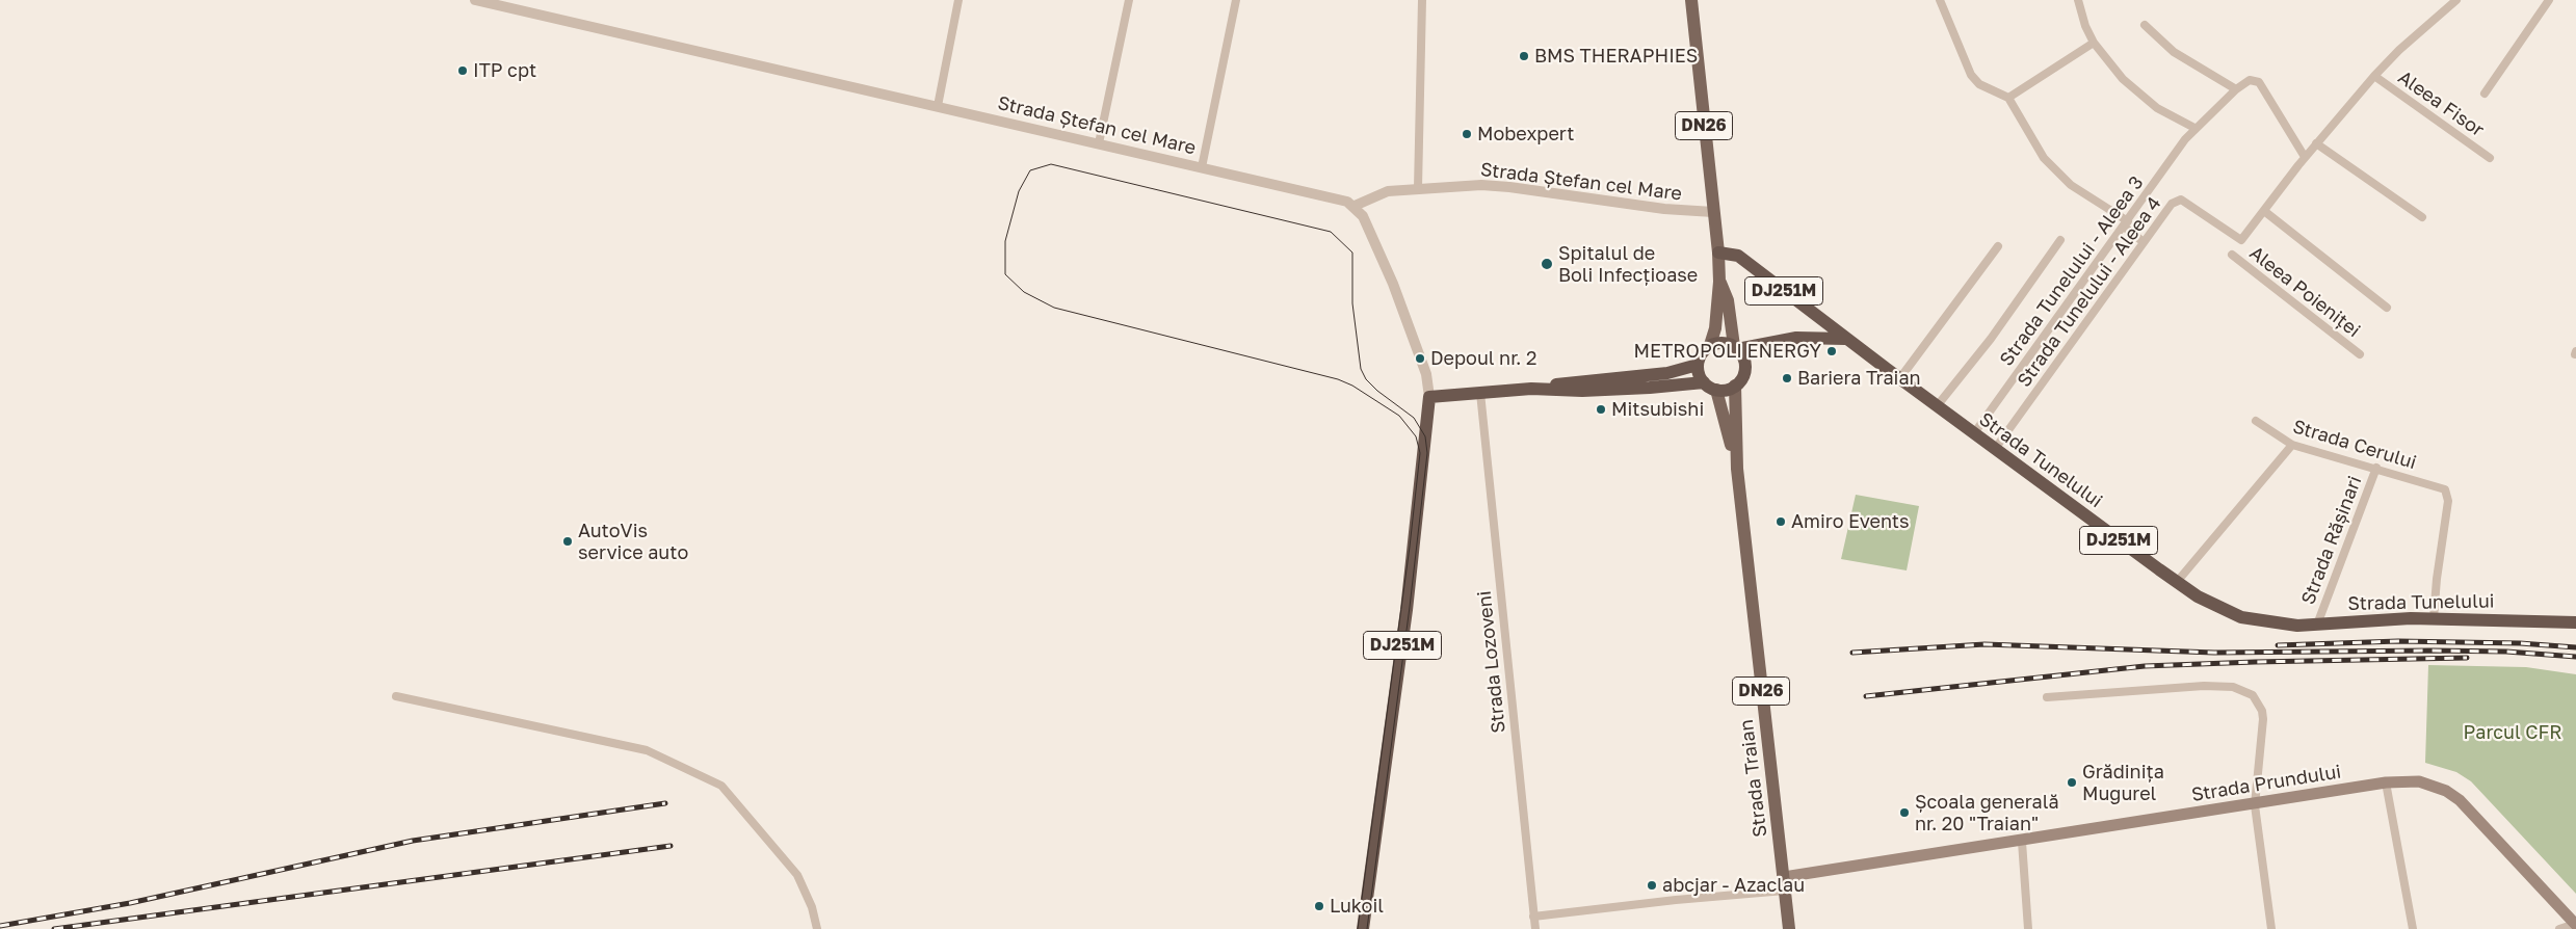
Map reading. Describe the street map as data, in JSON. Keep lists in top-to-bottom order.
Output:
{
  "streets": {
    "highway": ["DN26", "DJ251M", "Strada Tunelului"],
    "main road": ["Strada Traian", "Strada Prundului"],
    "street": [
      "Aleea Fisor",
      "Strada Ștefan cel Mare",
      "Strada Tunelului - Aleea 3",
      "Strada Tunelului - Aleea 4",
      "Aleea Poieniței",
      "Strada Cerului",
      "Strada Rășinari",
      "Strada Lozoveni"
    ]
  },
  "crossings": [
    ["Aleea Fisor", "Strada Tunelului - Aleea 4"],
    ["Strada Ștefan cel Mare", "DN26"],
    ["DN26", "DJ251M"],
    ["DN26", "Strada Traian"],
    ["Strada Tunelului - Aleea 3", "Strada Tunelului"],
    ["DJ251M", "Strada Tunelului"],
    ["Strada Tunelului - Aleea 4", "Strada Tunelului"],
    ["Strada Cerului", "Strada Tunelului"],
    ["Strada Cerului", "Strada Rășinari"],
    ["Strada Tunelului", "Strada Rășinari"],
    ["Strada Traian", "Strada Prundului"]
  ],
  "parks": ["Parcul CFR"],
  "places": [
    "BMS THERAPHIES",
    "ITP cpt",
    "Mobexpert",
    "Spitalul de Boli Infecțioase",
    "METROPOLI ENERGY",
    "Depoul nr. 2",
    "Bariera Traian",
    "Mitsubishi",
    "Amiro Events",
    "AutoVis service auto",
    "Grădinița Mugurel",
    "Școala generală nr. 20 \"Traian\"",
    "abcjar - Azaclau",
    "Lukoil"
  ]
}
